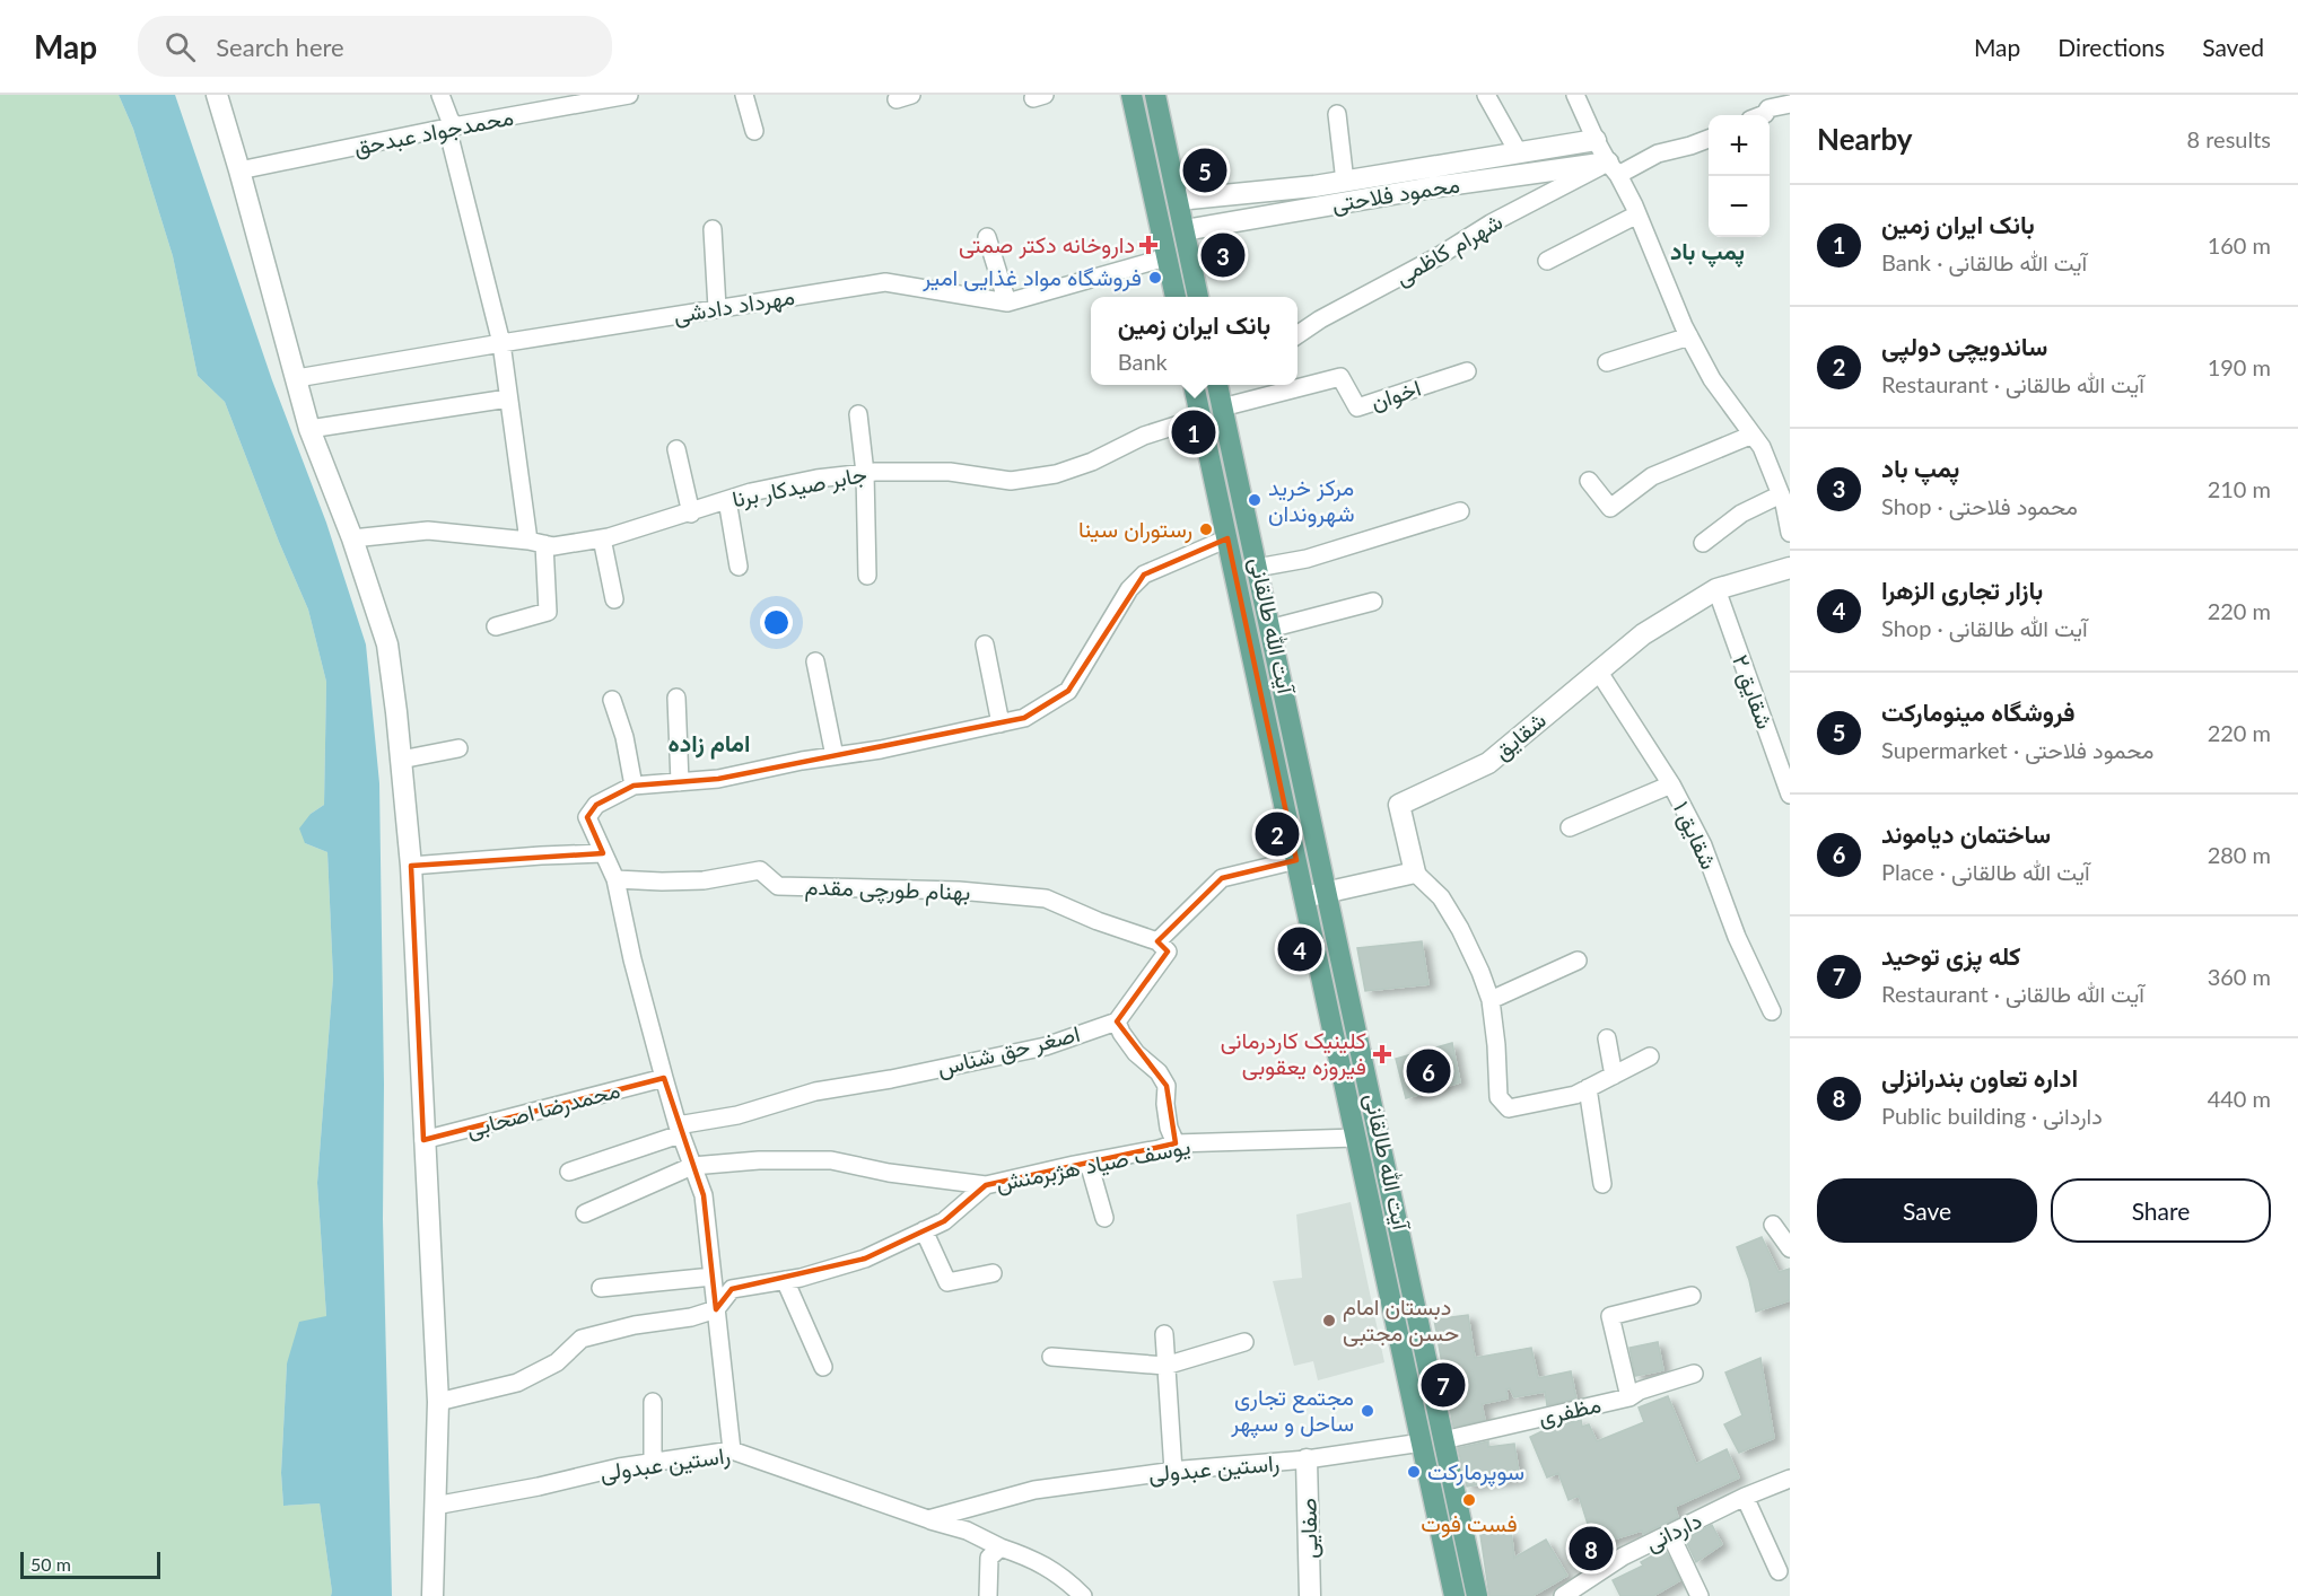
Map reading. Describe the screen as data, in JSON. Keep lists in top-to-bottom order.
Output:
{
  "streets": {
    "main road": ["آیت الله طالقانی"],
    "street": [
      "محمدجواد عبدحق",
      "محمود فلاحتی",
      "شهرام کاظمی",
      "مهرداد دادشی",
      "اخوان",
      "جابر صیدکار برنا",
      "شقایق ۲",
      "شقایق",
      "شقایق ۱",
      "بهنام طورچی مقدم",
      "اصغر حق شناس",
      "محمدرضا اصحابی",
      "یوسف صیاد هژبرمنش",
      "مظفری",
      "راستین عبدولی",
      "صفایی",
      "داردانی"
    ]
  },
  "crossings": [
    ["محمود فلاحتی", "شهرام کاظمی"],
    ["اخوان", "آیت الله طالقانی"],
    ["جابر صیدکار برنا", "آیت الله طالقانی"],
    ["آیت الله طالقانی", "یوسف صیاد هژبرمنش"],
    ["آیت الله طالقانی", "مظفری"],
    ["آیت الله طالقانی", "راستین عبدولی"],
    ["شقایق ۲", "شقایق"],
    ["شقایق", "شقایق ۱"],
    ["راستین عبدولی", "صفایی"]
  ],
  "districts": ["پمپ باد", "امام زاده"],
  "places": {
    "health": ["داروخانه دکتر صمتی", "کلینیک کاردرمانی فیروزه یعقوبی"],
    "other": [
      "فروشگاه مواد غذایی امیر",
      "مرکز خرید شهروندان",
      "رستوران سینا",
      "دبستان امام حسن مجتبی",
      "مجتمع تجاری ساحل و سپهر",
      "سوپرمارکت",
      "فست فوت"
    ]
  },
  "scale_bar": "50 m",
  "page": {
    "header": "Map",
    "search": "Search here",
    "nav": ["Map", "Directions", "Saved"],
    "heading": ["Nearby", "8 results"],
    "map_buttons": ["+", "−"],
    "pins": [
      "5",
      "3",
      "1",
      "2",
      "4",
      "6",
      "7",
      "8"
    ],
    "list": [
      {
        "mark": "1",
        "name": "بانک ایران زمین",
        "note": "Bank · آیت الله طالقانی",
        "value": "160 m"
      },
      {
        "mark": "2",
        "name": "ساندویچی دولپی",
        "note": "Restaurant · آیت الله طالقانی",
        "value": "190 m"
      },
      {
        "mark": "3",
        "name": "پمپ باد",
        "note": "Shop · محمود فلاحتی",
        "value": "210 m"
      },
      {
        "mark": "4",
        "name": "بازار تجاری الزهرا",
        "note": "Shop · آیت الله طالقانی",
        "value": "220 m"
      },
      {
        "mark": "5",
        "name": "فروشگاه مینومارکت",
        "note": "Supermarket · محمود فلاحتی",
        "value": "220 m"
      },
      {
        "mark": "6",
        "name": "ساختمان دیاموند",
        "note": "Place · آیت الله طالقانی",
        "value": "280 m"
      },
      {
        "mark": "7",
        "name": "کله پزی توحید",
        "note": "Restaurant · آیت الله طالقانی",
        "value": "360 m"
      },
      {
        "mark": "8",
        "name": "اداره تعاون بندرانزلی",
        "note": "Public building · داردانی",
        "value": "440 m"
      }
    ],
    "popup": ["بانک ایران زمین", "Bank"],
    "buttons": ["Save", "Share"],
    "scale": "50 m"
  }
}
